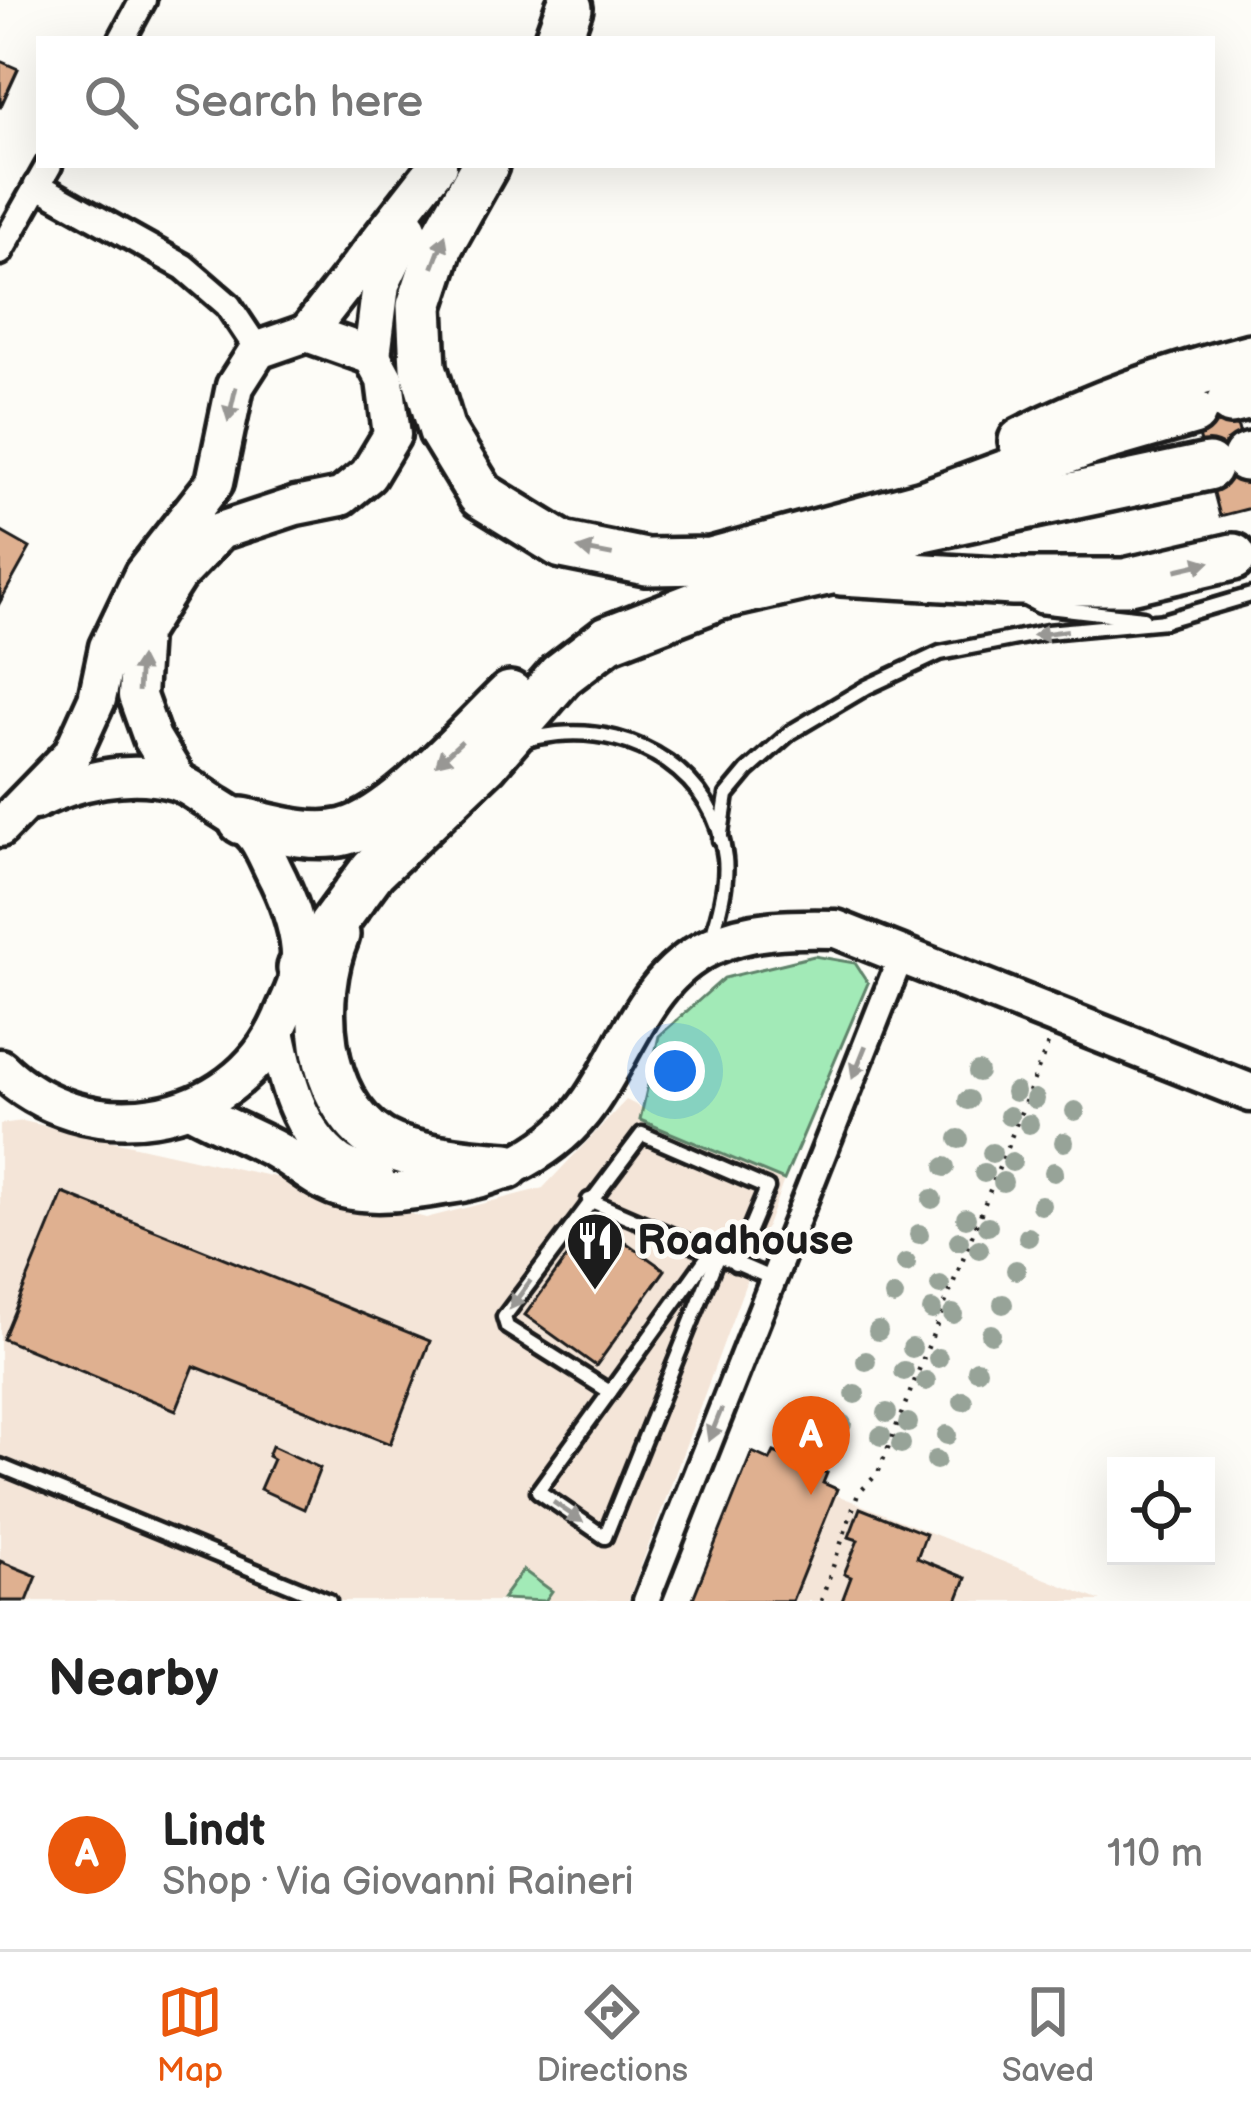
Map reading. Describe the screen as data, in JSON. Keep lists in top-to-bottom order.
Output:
{
  "places": {
    "restaurant": ["Roadhouse"]
  },
  "page": {
    "search": "Search here",
    "pins": "A",
    "heading": "Nearby",
    "list": [
      {
        "mark": "A",
        "name": "Lindt",
        "note": "Shop · Via Giovanni Raineri",
        "value": "110 m"
      }
    ],
    "nav": ["Map", "Directions", "Saved"]
  }
}
